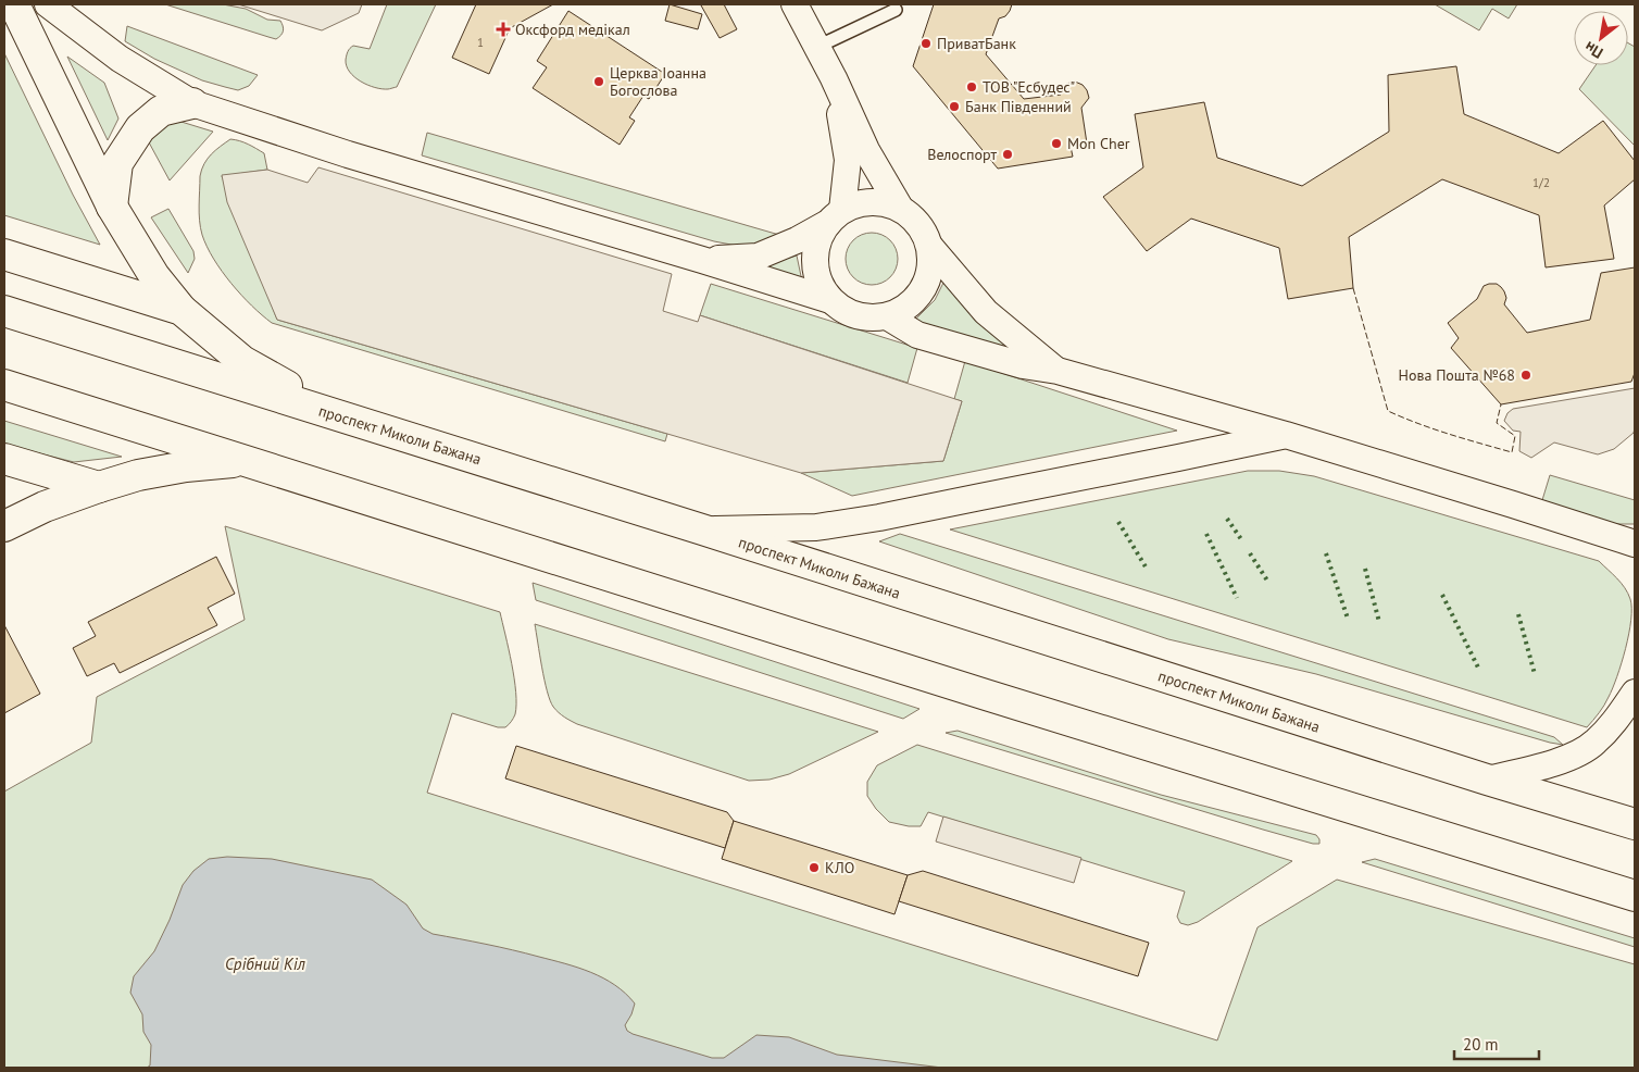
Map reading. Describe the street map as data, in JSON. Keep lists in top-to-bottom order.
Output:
{
  "streets": {
    "main road": ["проспект Миколи Бажана"]
  },
  "water": ["Срібний Кіл"],
  "places": {
    "health": ["Оксфорд медікал"],
    "other": [
      "ПриватБанк",
      "Церква Іоанна Богослова",
      "ТОВ \"Есбудес\"",
      "Банк Південний",
      "Mon Cher",
      "Велоспорт",
      "Нова Пошта №68",
      "КЛО"
    ]
  },
  "house_numbers": ["1", "1/2"],
  "scale_bar": "20 m",
  "north": "bottom left"
}
